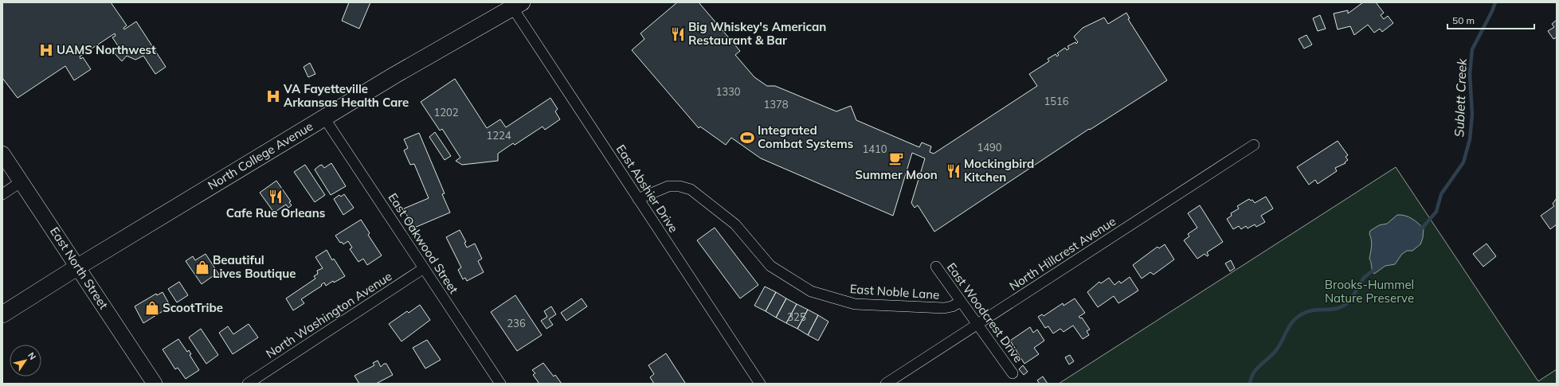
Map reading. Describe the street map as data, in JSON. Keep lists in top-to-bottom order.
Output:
{
  "streets": {
    "main road": ["North College Avenue", "East North Street"],
    "street": [
      "East Abshier Drive",
      "East Oakwood Street",
      "North Hillcrest Avenue",
      "East Noble Lane",
      "East Woodcrest Drive",
      "North Washington Avenue"
    ]
  },
  "crossings": [
    ["North College Avenue", "East Abshier Drive"],
    ["North College Avenue", "East Oakwood Street"],
    ["North College Avenue", "East North Street"],
    ["East Abshier Drive", "East Noble Lane"],
    ["East Oakwood Street", "North Washington Avenue"],
    ["North Hillcrest Avenue", "East Woodcrest Drive"],
    ["East Noble Lane", "East Woodcrest Drive"]
  ],
  "water": ["Sublett Creek"],
  "parks": ["Brooks-Hummel Nature Preserve"],
  "places": {
    "restaurant": ["Big Whiskey's American Restaurant & Bar", "Mockingbird Kitchen", "Cafe Rue Orleans"],
    "hospital": ["UAMS Northwest", "VA Fayetteville Arkansas Health Care"],
    "sports": ["Integrated Combat Systems"],
    "cafe": ["Summer Moon"],
    "shop": ["Beautiful Lives Boutique", "ScootTribe"]
  },
  "house_numbers": [
    "1330",
    "1516",
    "1378",
    "1202",
    "1224",
    "1490",
    "1410",
    "325",
    "236"
  ],
  "scale_bar": "50 m",
  "north": "top right"
}
